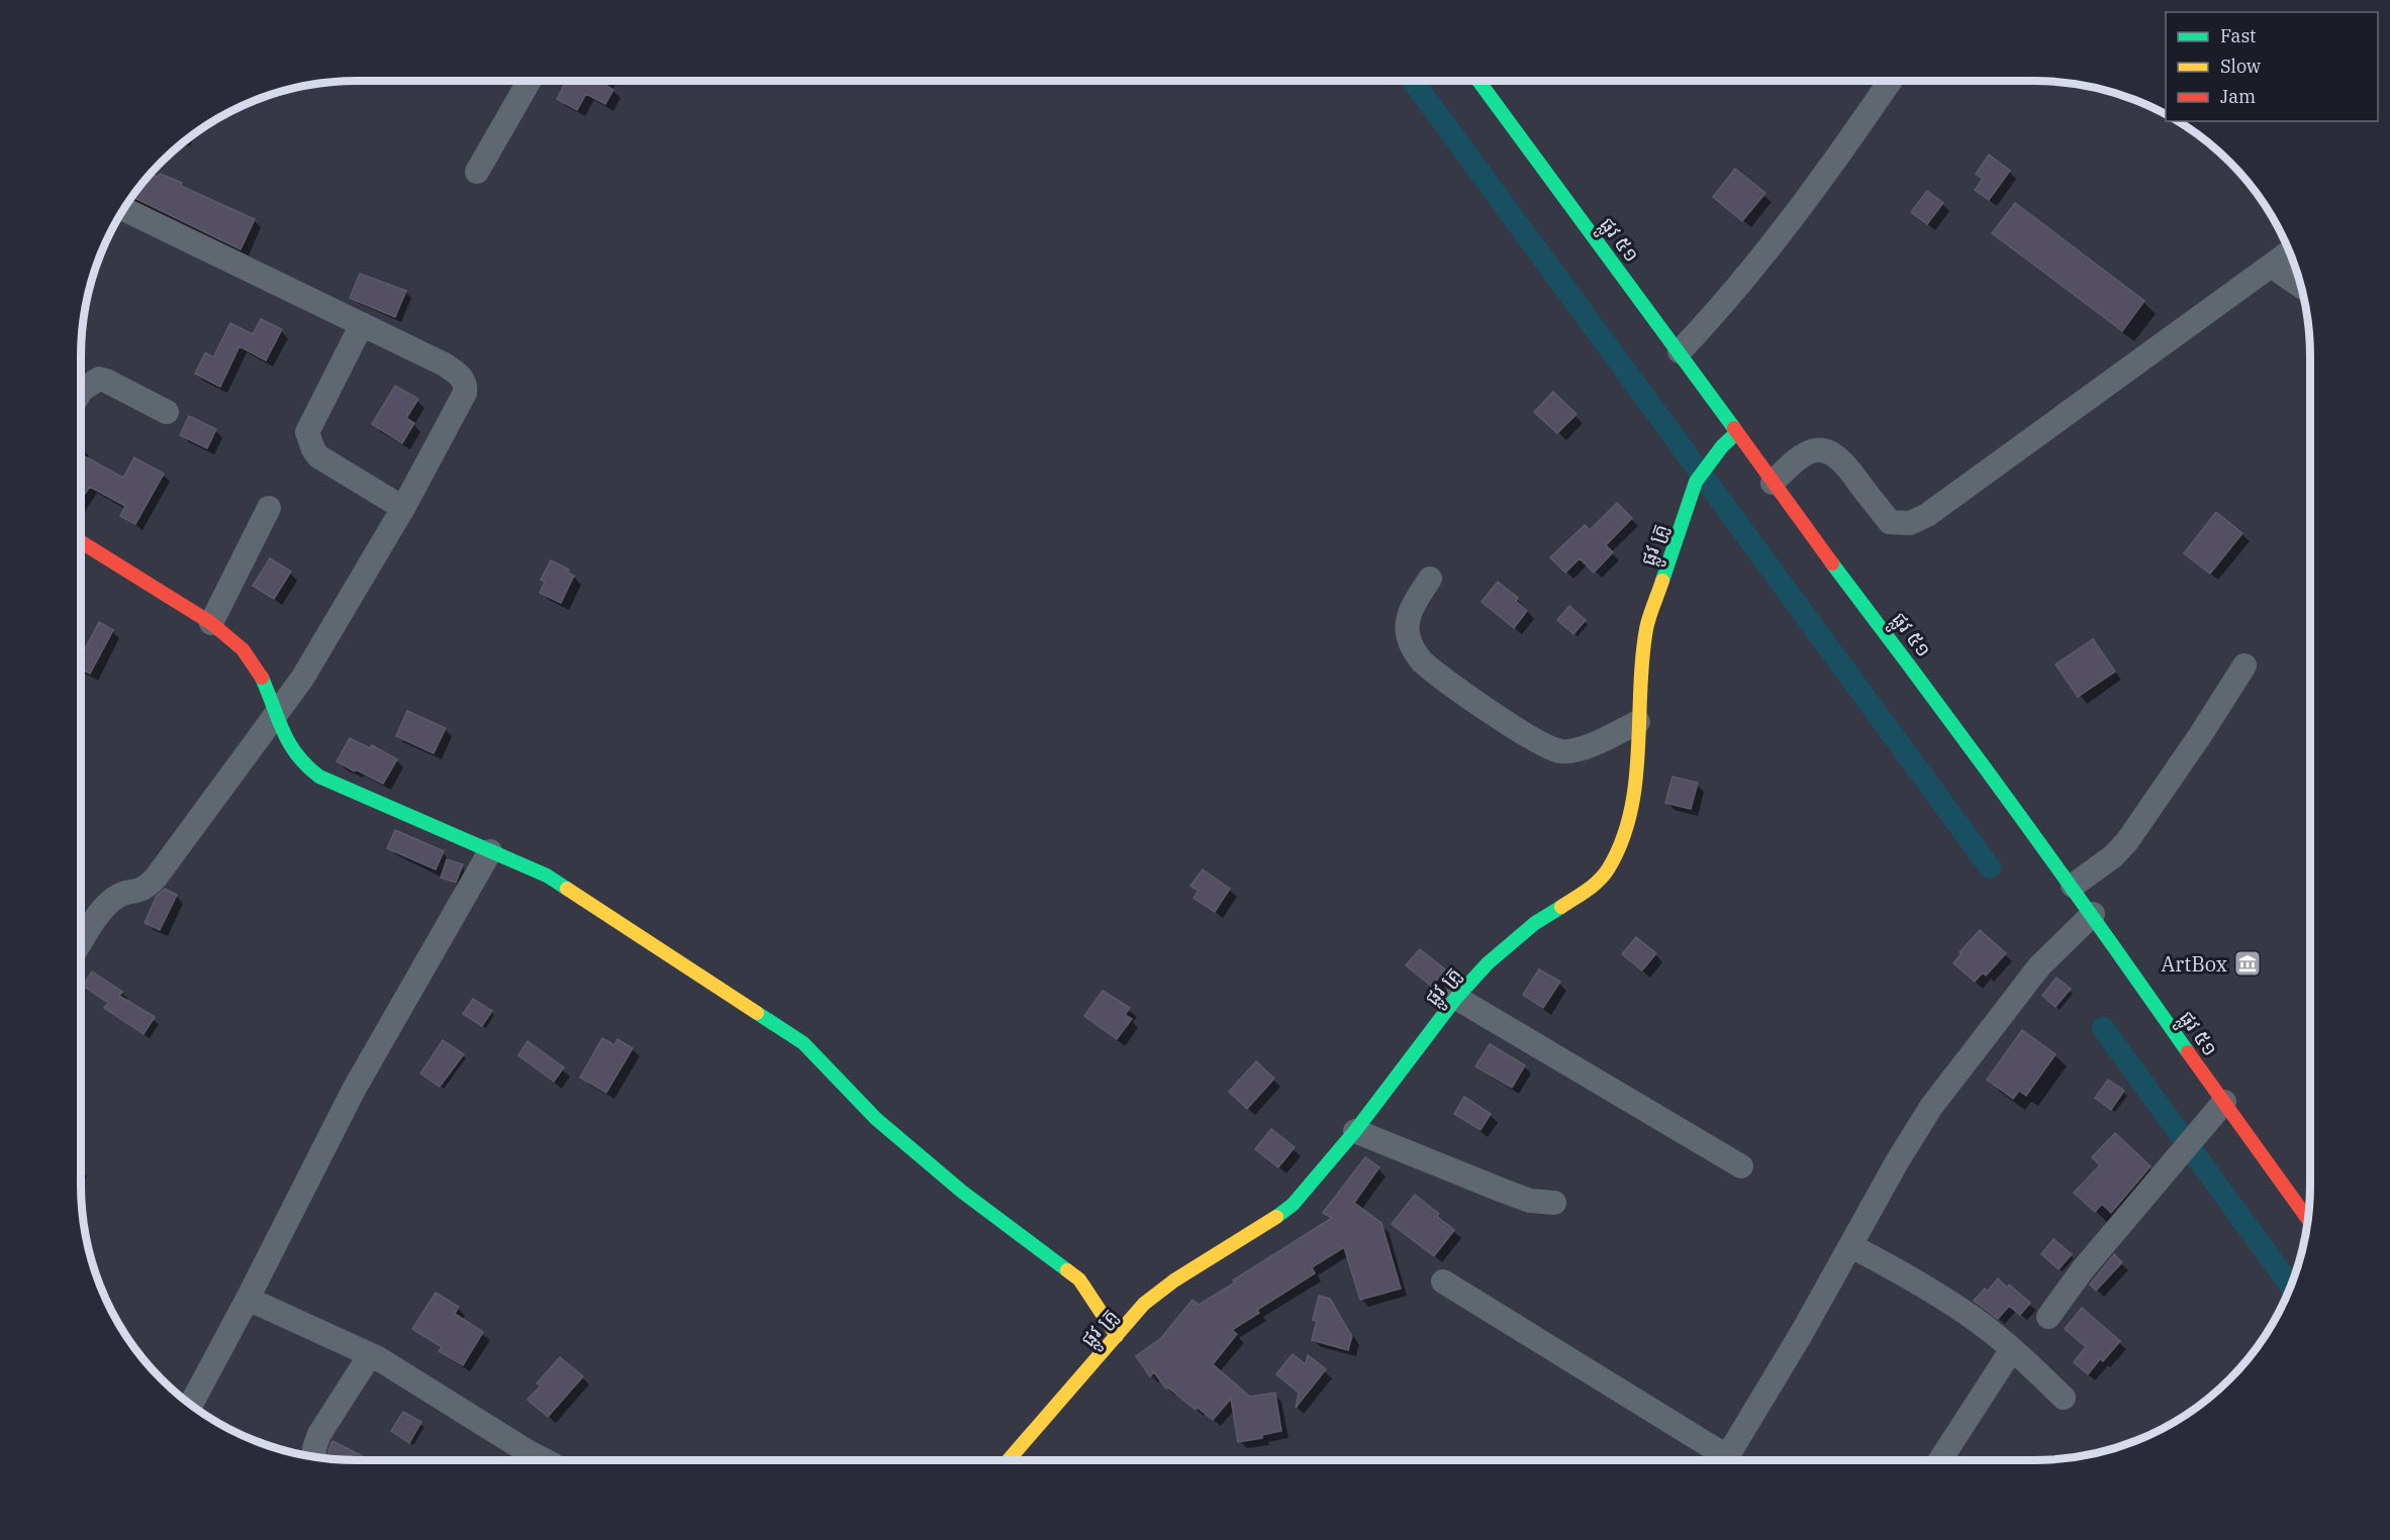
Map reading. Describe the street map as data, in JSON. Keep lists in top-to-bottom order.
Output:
{
  "streets": {
    "street": ["ផ្លូវ ៥១", "ផ្លូវ គ្រូ"]
  },
  "crossings": [
    ["ផ្លូវ ៥១", "ផ្លូវ គ្រូ"]
  ],
  "places": {
    "museum": ["ArtBox"]
  },
  "legend": ["Fast", "Slow", "Jam"]
}
